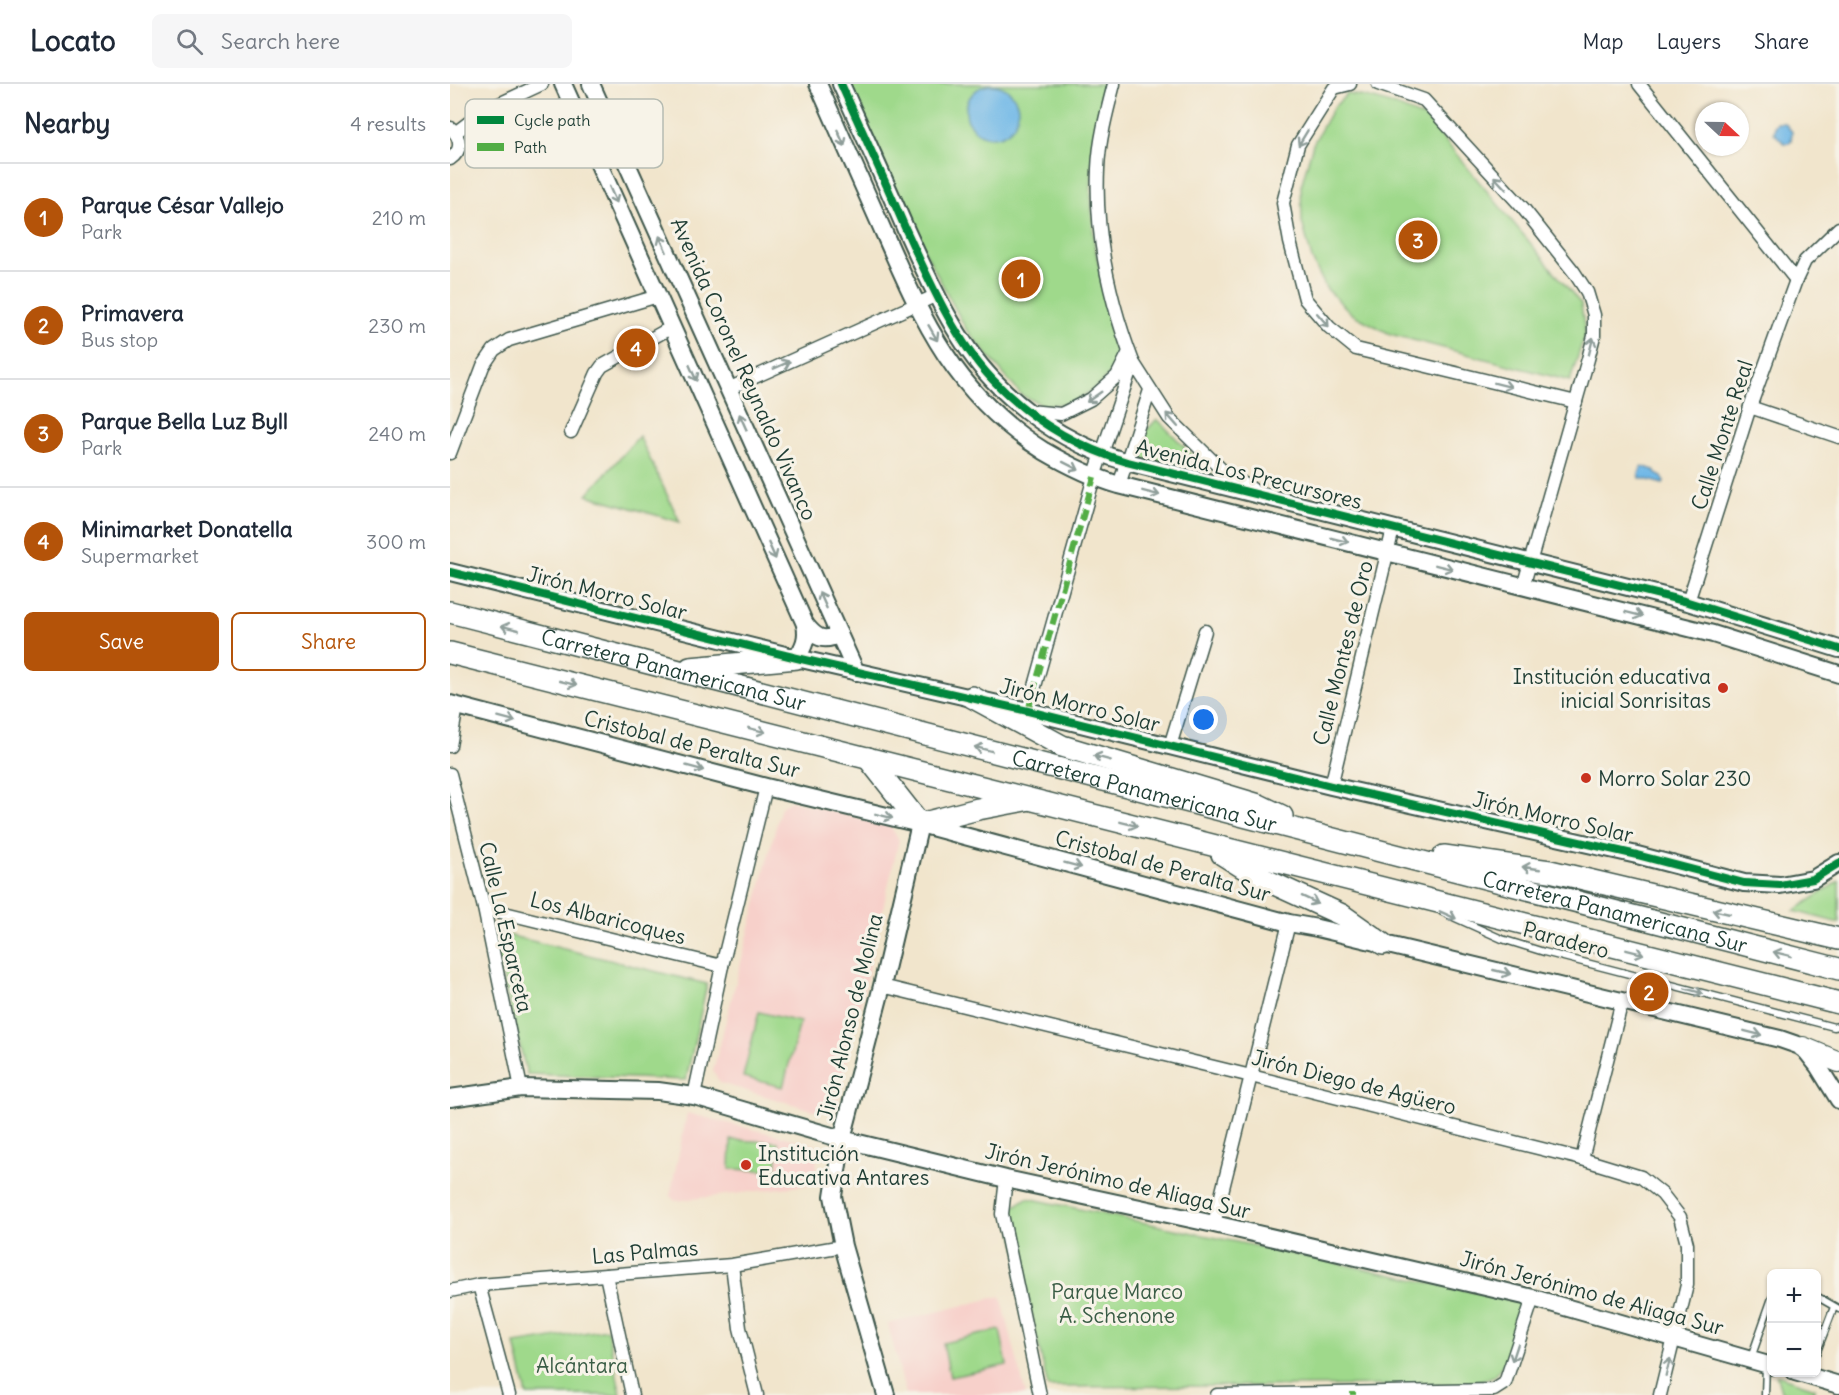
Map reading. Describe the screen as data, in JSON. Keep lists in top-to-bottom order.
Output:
{
  "streets": {
    "highway": ["Carretera Panamericana Sur"],
    "street": [
      "Avenida Coronel Reynaldo Vivanco",
      "Calle Monte Real",
      "Avenida Los Precursores",
      "Jirón Morro Solar",
      "Calle Montes de Oro",
      "Cristobal de Peralta Sur",
      "Los Albaricoques",
      "Calle La Esparceta",
      "Jirón Alonso de Molina",
      "Jirón Diego de Agüero",
      "Jirón Jerónimo de Aliaga Sur",
      "Las Palmas"
    ],
    "lane": ["Paradero"]
  },
  "crossings": [
    ["Avenida Coronel Reynaldo Vivanco", "Jirón Morro Solar"],
    ["Calle Monte Real", "Avenida Los Precursores"],
    ["Avenida Los Precursores", "Calle Montes de Oro"],
    ["Jirón Morro Solar", "Calle Montes de Oro"],
    ["Carretera Panamericana Sur", "Paradero"],
    ["Cristobal de Peralta Sur", "Jirón Alonso de Molina"],
    ["Los Albaricoques", "Calle La Esparceta"],
    ["Calle La Esparceta", "Jirón Jerónimo de Aliaga Sur"],
    ["Jirón Alonso de Molina", "Jirón Diego de Agüero"],
    ["Jirón Alonso de Molina", "Jirón Jerónimo de Aliaga Sur"],
    ["Jirón Alonso de Molina", "Las Palmas"],
    ["Jirón Diego de Agüero", "Jirón Jerónimo de Aliaga Sur"]
  ],
  "one_way": ["Cristobal de Peralta Sur", "Paradero"],
  "parks": ["Parque Marco A. Schenone", "Alcántara"],
  "places": ["Institución educativa inicial Sonrisitas", "Morro Solar 230", "Institución Educativa Antares"],
  "legend": ["Cycle path", "Path"],
  "north": "right",
  "page": {
    "header": "Locato",
    "search": "Search here",
    "nav": ["Map", "Layers", "Share"],
    "heading": ["Nearby", "4 results"],
    "list": [
      {
        "mark": "1",
        "name": "Parque César Vallejo",
        "note": "Park",
        "value": "210 m"
      },
      {
        "mark": "2",
        "name": "Primavera",
        "note": "Bus stop",
        "value": "230 m"
      },
      {
        "mark": "3",
        "name": "Parque Bella Luz Byll",
        "note": "Park",
        "value": "240 m"
      },
      {
        "mark": "4",
        "name": "Minimarket Donatella",
        "note": "Supermarket",
        "value": "300 m"
      }
    ],
    "pins": [
      "3",
      "1",
      "4",
      "2"
    ],
    "buttons": ["Save", "Share"],
    "map_buttons": ["+", "−"]
  }
}
